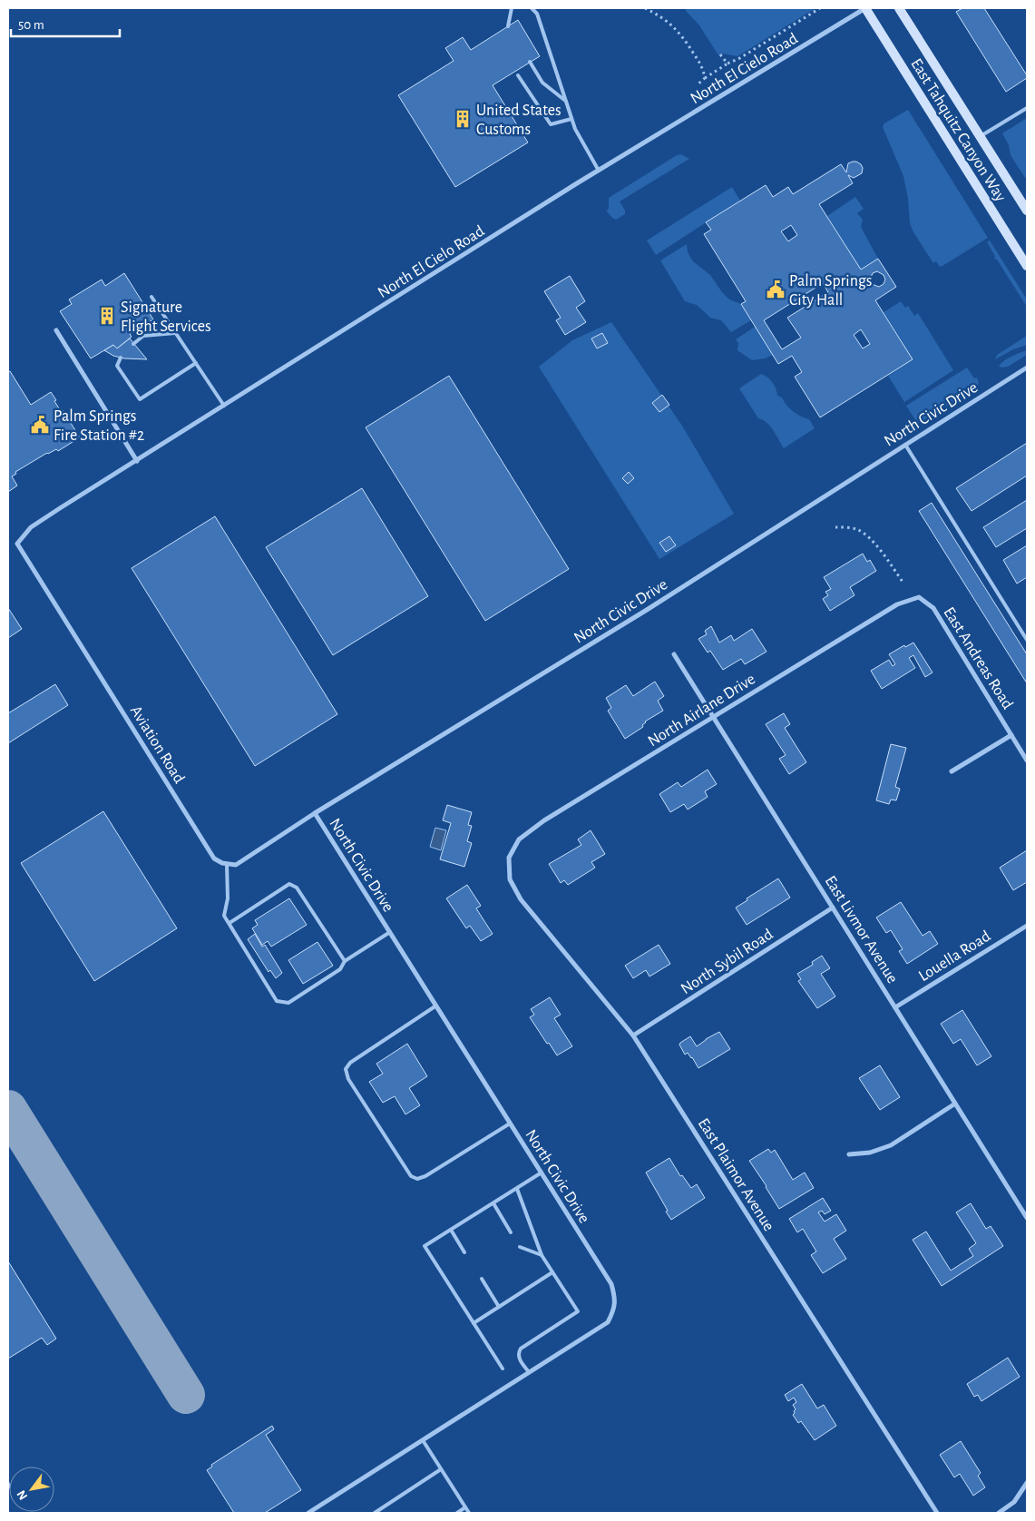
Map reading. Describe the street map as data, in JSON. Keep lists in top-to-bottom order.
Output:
{
  "streets": {
    "main road": ["East Tahquitz Canyon Way"],
    "street": [
      "North El Cielo Road",
      "North Civic Drive",
      "East Andreas Road",
      "North Airlane Drive",
      "Aviation Road",
      "East Livmor Avenue",
      "Louella Road",
      "North Sybil Road",
      "East Plaimor Avenue"
    ]
  },
  "crossings": [
    ["North El Cielo Road", "East Tahquitz Canyon Way"],
    ["North El Cielo Road", "Aviation Road"],
    ["East Andreas Road", "North Airlane Drive"],
    ["North Airlane Drive", "East Livmor Avenue"],
    ["North Airlane Drive", "East Plaimor Avenue"],
    ["East Livmor Avenue", "Louella Road"],
    ["East Livmor Avenue", "North Sybil Road"],
    ["North Sybil Road", "East Plaimor Avenue"]
  ],
  "places": {
    "building": ["United States Customs", "Signature Flight Services"],
    "public building": ["Palm Springs City Hall", "Palm Springs Fire Station #2"]
  },
  "scale_bar": "50 m",
  "north": "bottom left"
}
